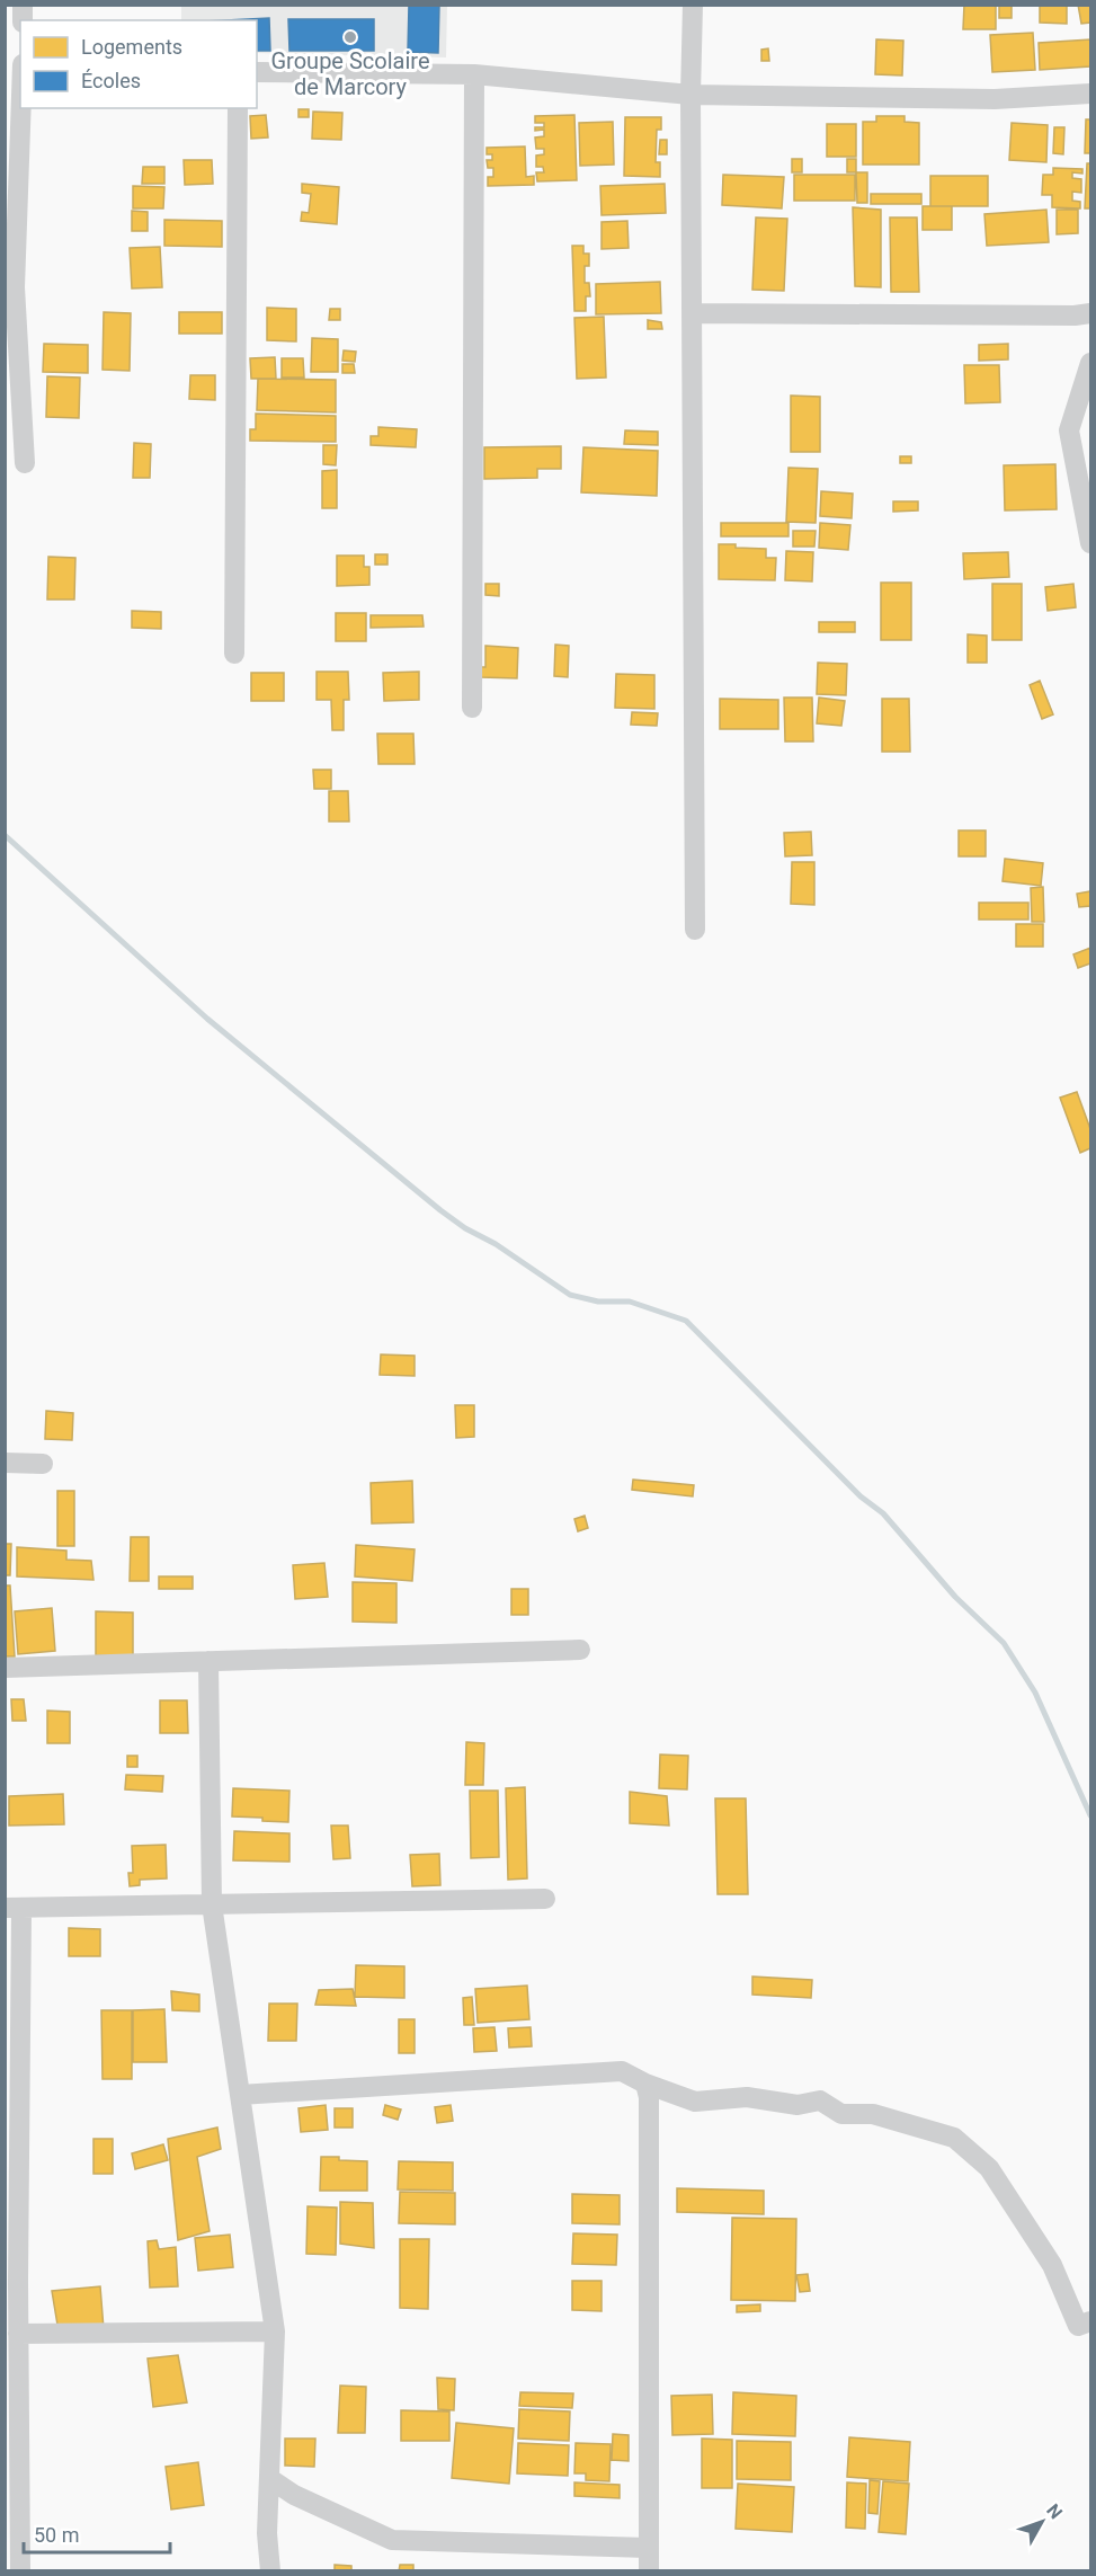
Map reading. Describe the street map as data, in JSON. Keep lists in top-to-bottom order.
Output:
{
  "places": ["Groupe Scolaire de Marcory"],
  "legend": ["Logements", "Écoles"],
  "scale_bar": "50 m",
  "north": "top right"
}
